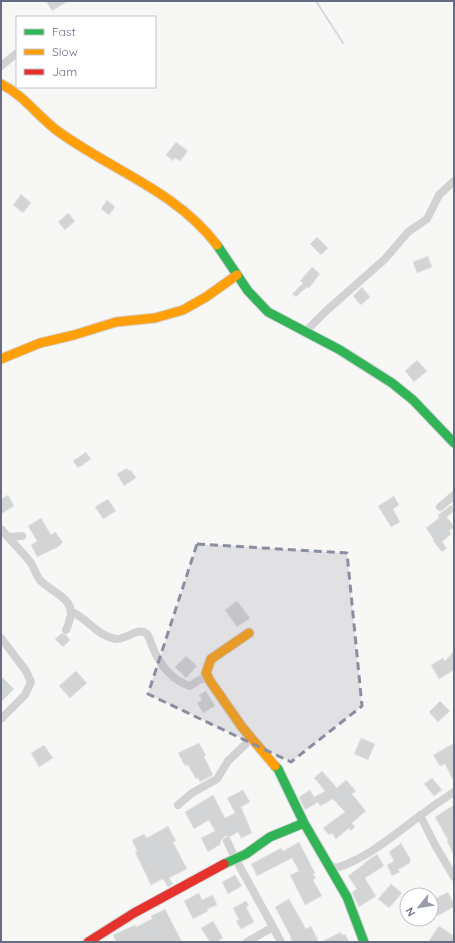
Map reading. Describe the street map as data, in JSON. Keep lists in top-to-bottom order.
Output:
{
  "legend": ["Fast", "Slow", "Jam"],
  "north": "bottom left"
}
